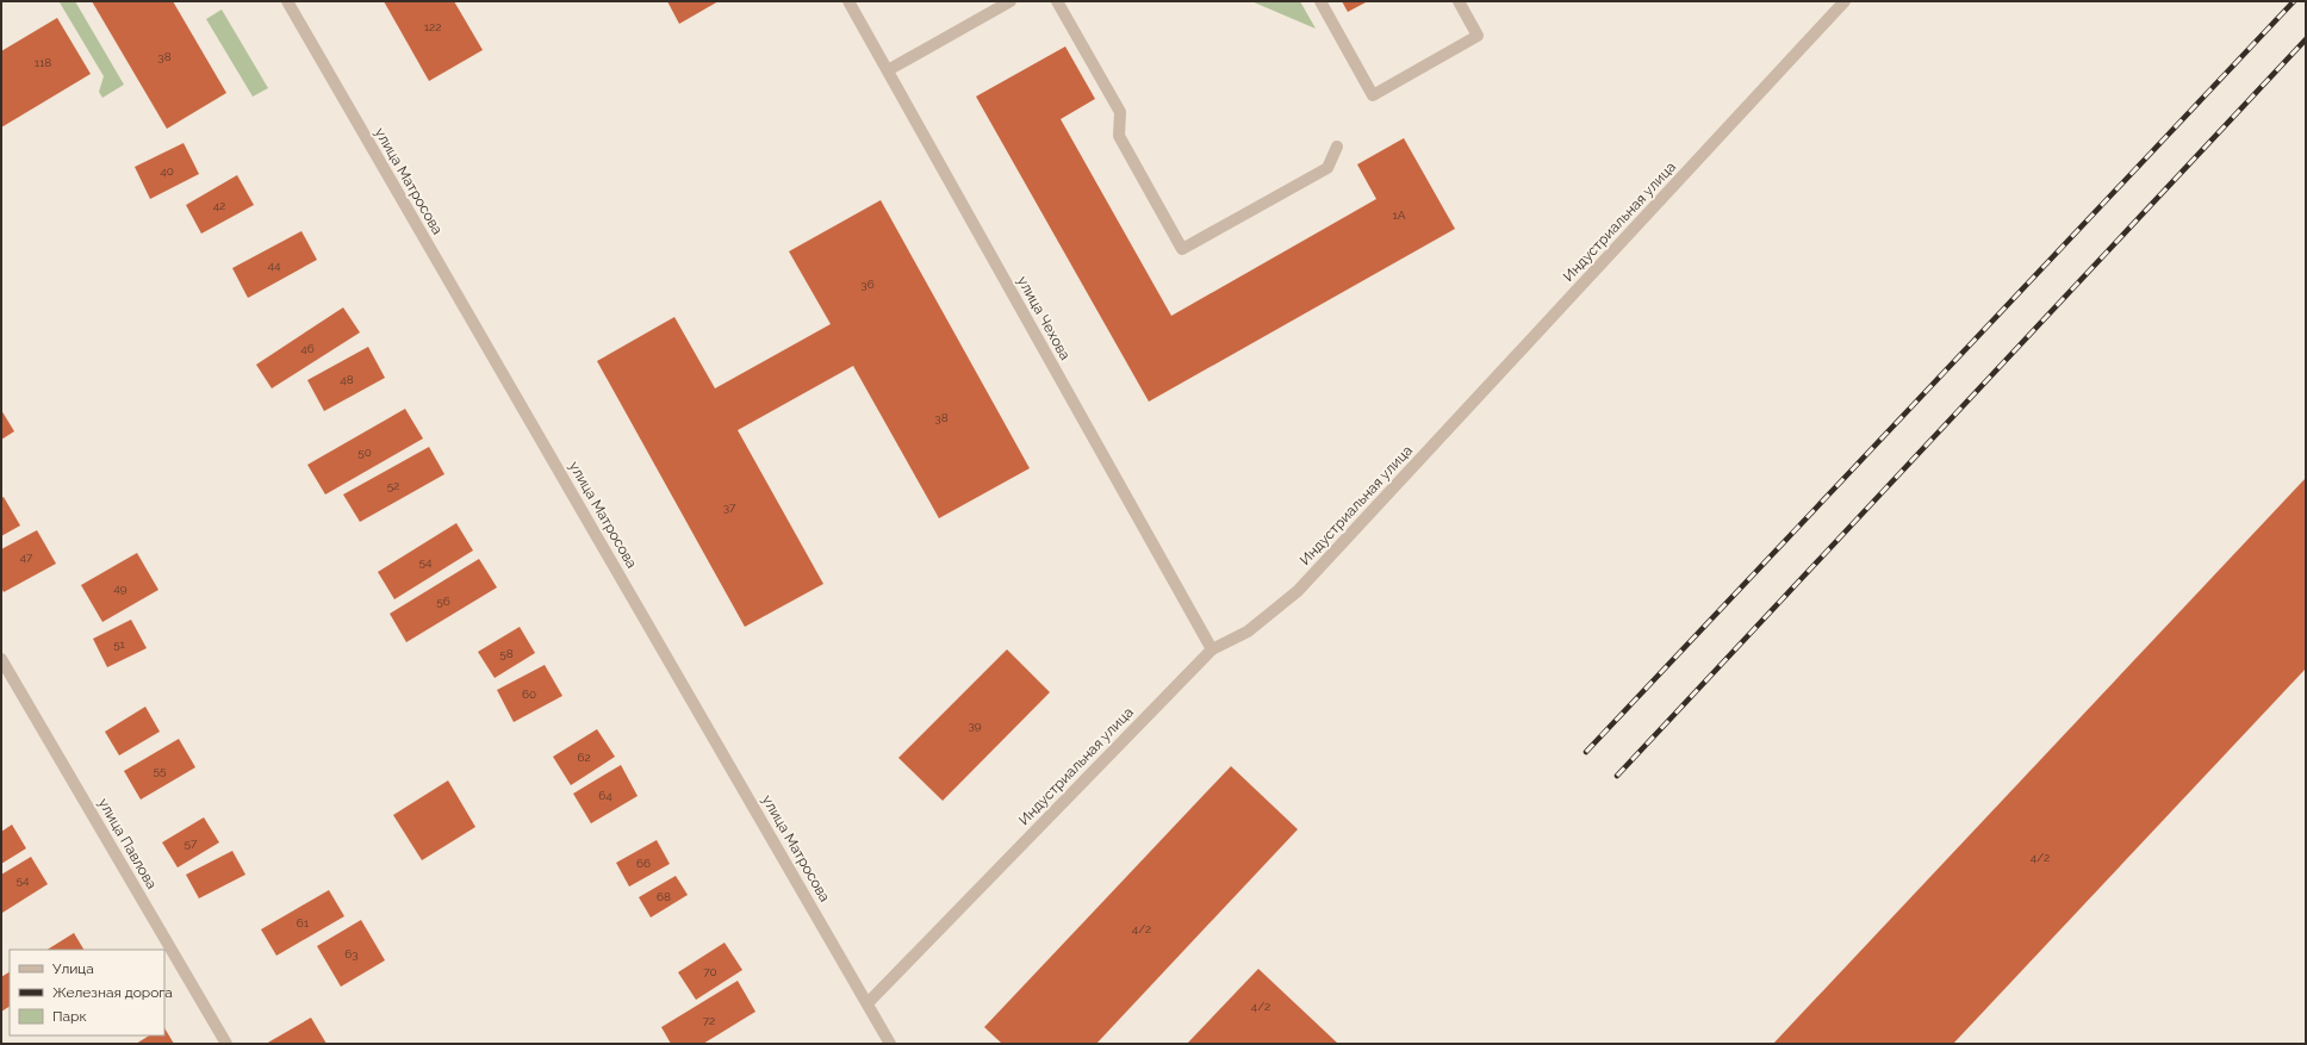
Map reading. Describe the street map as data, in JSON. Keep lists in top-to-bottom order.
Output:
{
  "streets": {
    "street": [
      "улица Матросова",
      "Индустриальная улица",
      "улица Чехова",
      "улица Павлова"
    ]
  },
  "crossings": [
    ["улица Матросова", "Индустриальная улица"],
    ["Индустриальная улица", "улица Чехова"]
  ],
  "house_numbers": [
    "122",
    "38",
    "118",
    "40",
    "42",
    "1А",
    "44",
    "36",
    "46",
    "48",
    "38",
    "50",
    "52",
    "37",
    "47",
    "54",
    "49",
    "56",
    "51",
    "58",
    "60",
    "39",
    "62",
    "55",
    "64",
    "57",
    "4/2",
    "66",
    "54",
    "68",
    "61",
    "4/2",
    "63",
    "70",
    "4/2",
    "72"
  ],
  "legend": ["Улица", "Железная дорога", "Парк"]
}
